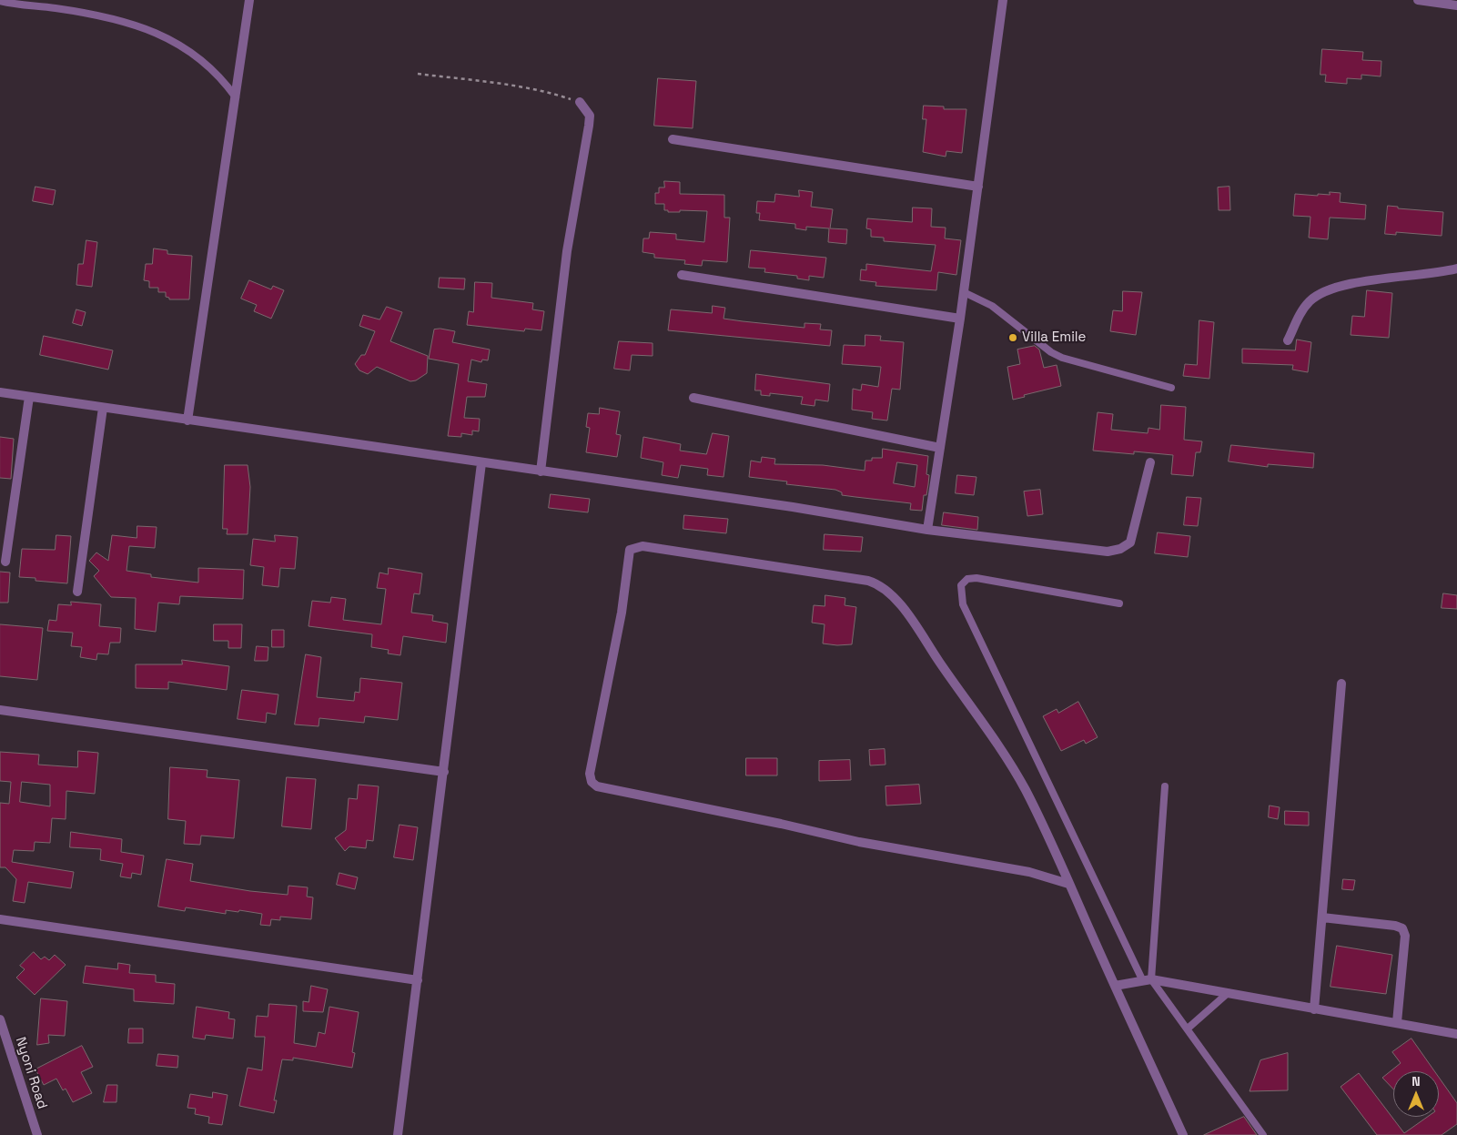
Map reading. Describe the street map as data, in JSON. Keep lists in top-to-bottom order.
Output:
{
  "streets": {
    "street": ["Nyoni Road"]
  },
  "places": ["Villa Emile"],
  "north": "top"
}
